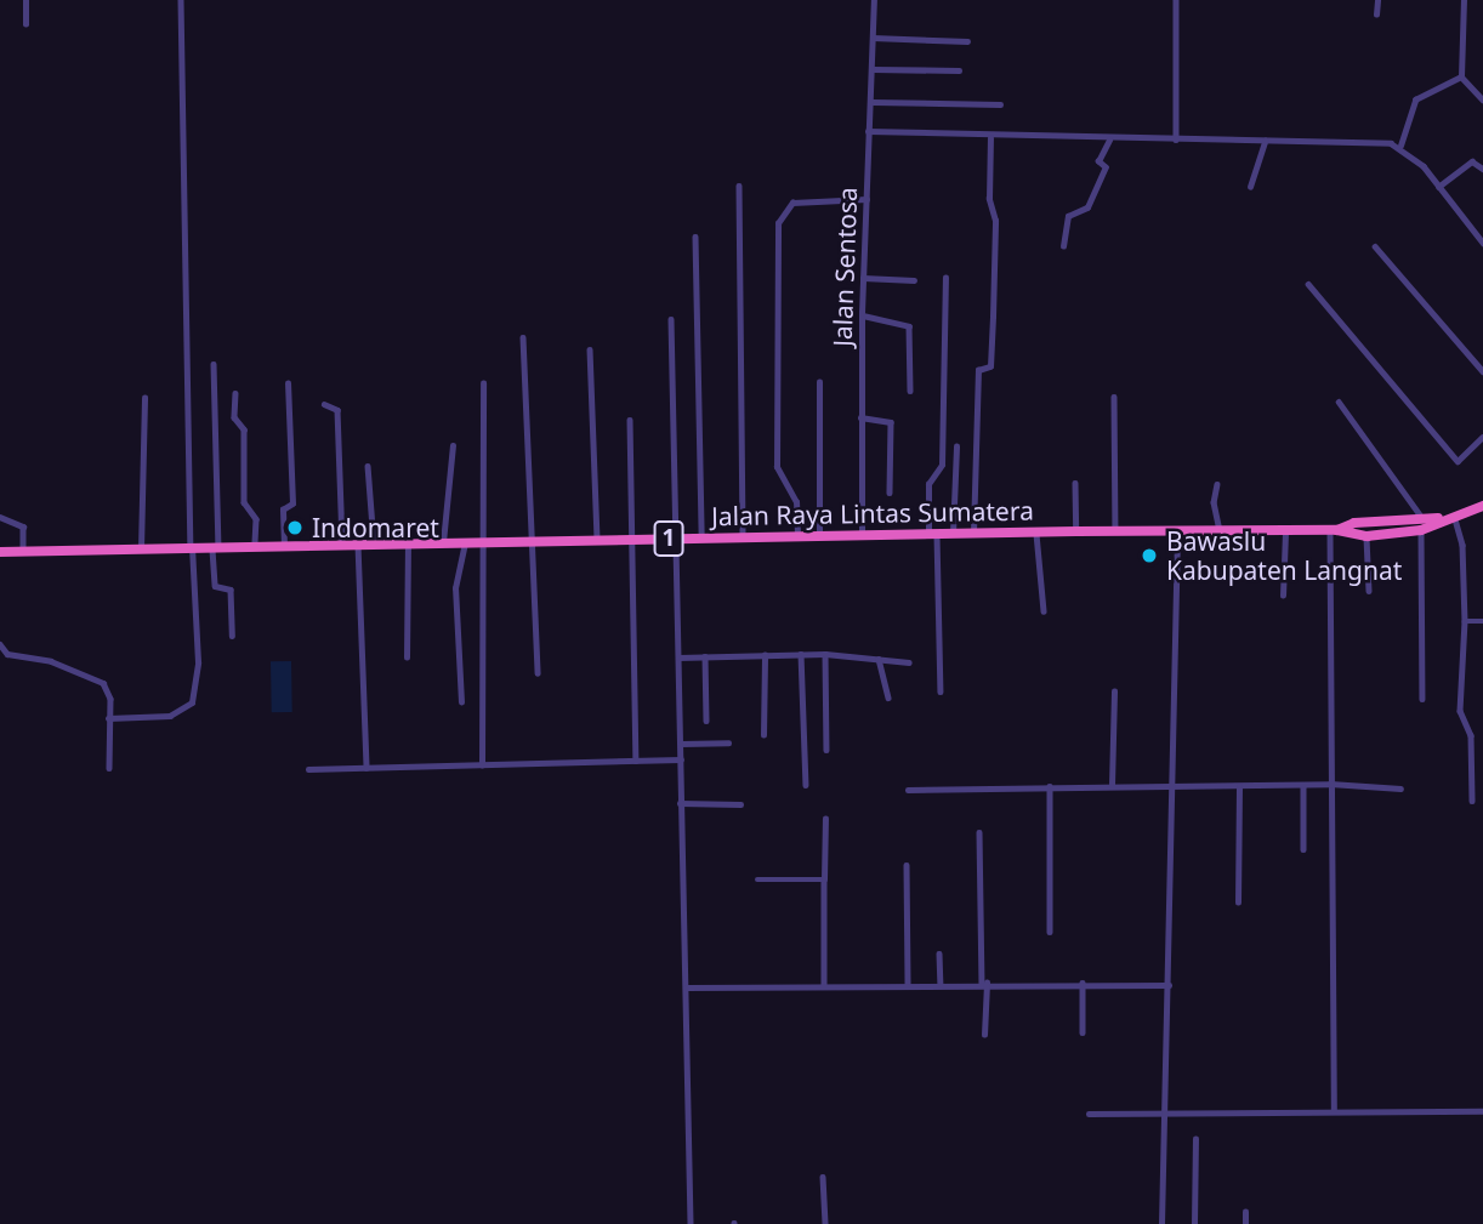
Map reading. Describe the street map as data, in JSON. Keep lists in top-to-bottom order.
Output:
{
  "streets": {
    "highway": ["Jalan Raya Lintas Sumatera", "1"],
    "street": ["Jalan Sentosa"]
  },
  "crossings": [
    ["Jalan Sentosa", "Jalan Raya Lintas Sumatera"]
  ],
  "places": ["Indomaret", "Bawaslu Kabupaten Langnat"]
}
